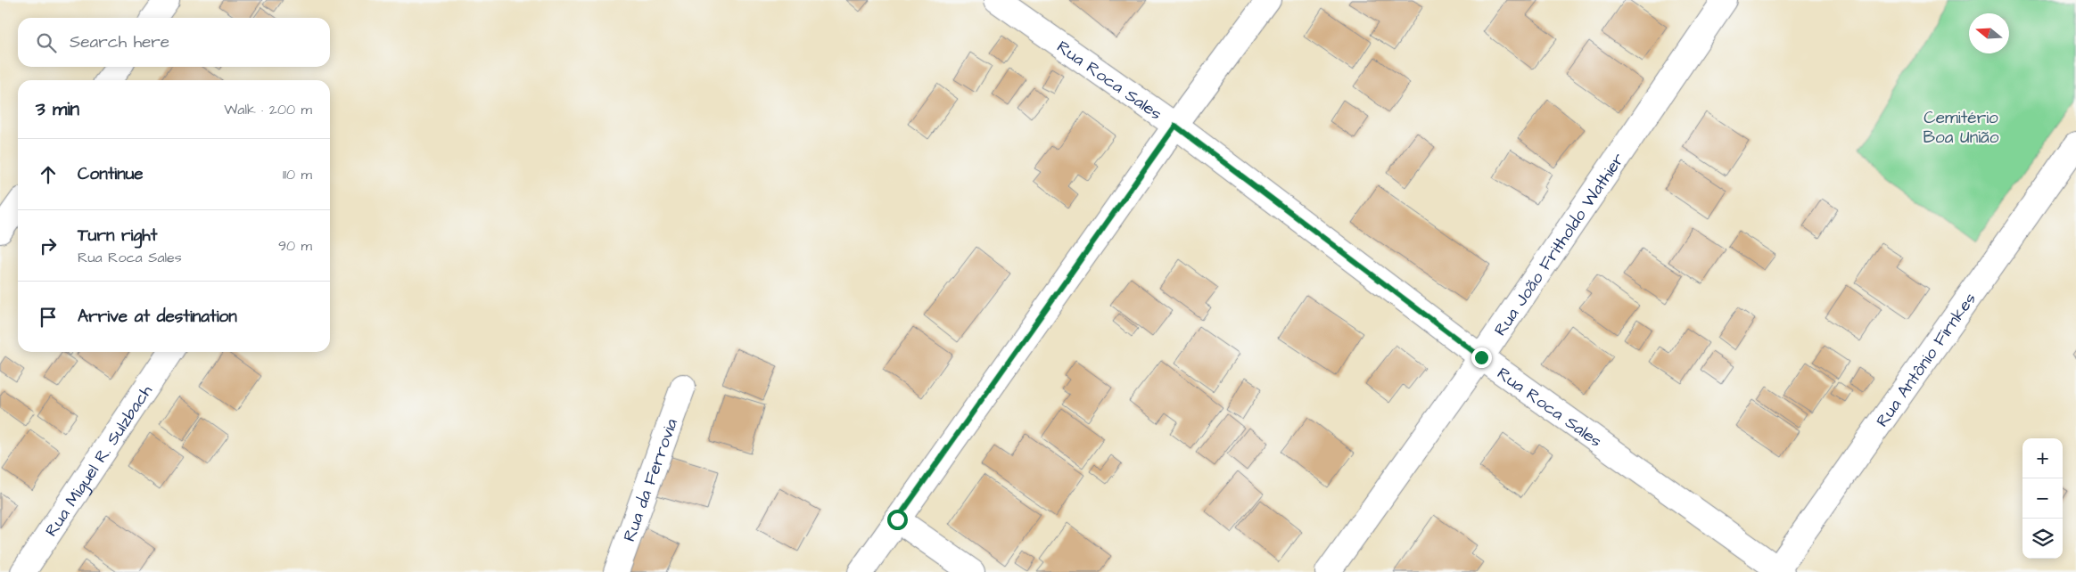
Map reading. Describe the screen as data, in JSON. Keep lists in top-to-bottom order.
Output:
{
  "streets": {
    "street": [
      "Rua Roca Sales",
      "Rua João Fritholdo Wathier",
      "Rua Antônio Firnkes",
      "Rua Miguel R. Sulzbach",
      "Rua da Ferrovia"
    ]
  },
  "crossings": [
    ["Rua Roca Sales", "Rua João Fritholdo Wathier"],
    ["Rua Roca Sales", "Rua Antônio Firnkes"]
  ],
  "parks": ["Cemitério Boa União"],
  "north": "left",
  "page": {
    "search": "Search here",
    "heading": ["3 min", "Walk · 200 m"],
    "list": [
      ["Continue", "110 m"],
      ["Turn right", "Rua Roca Sales", "90 m"],
      "Arrive at destination"
    ],
    "map_buttons": ["+", "−"]
  }
}
